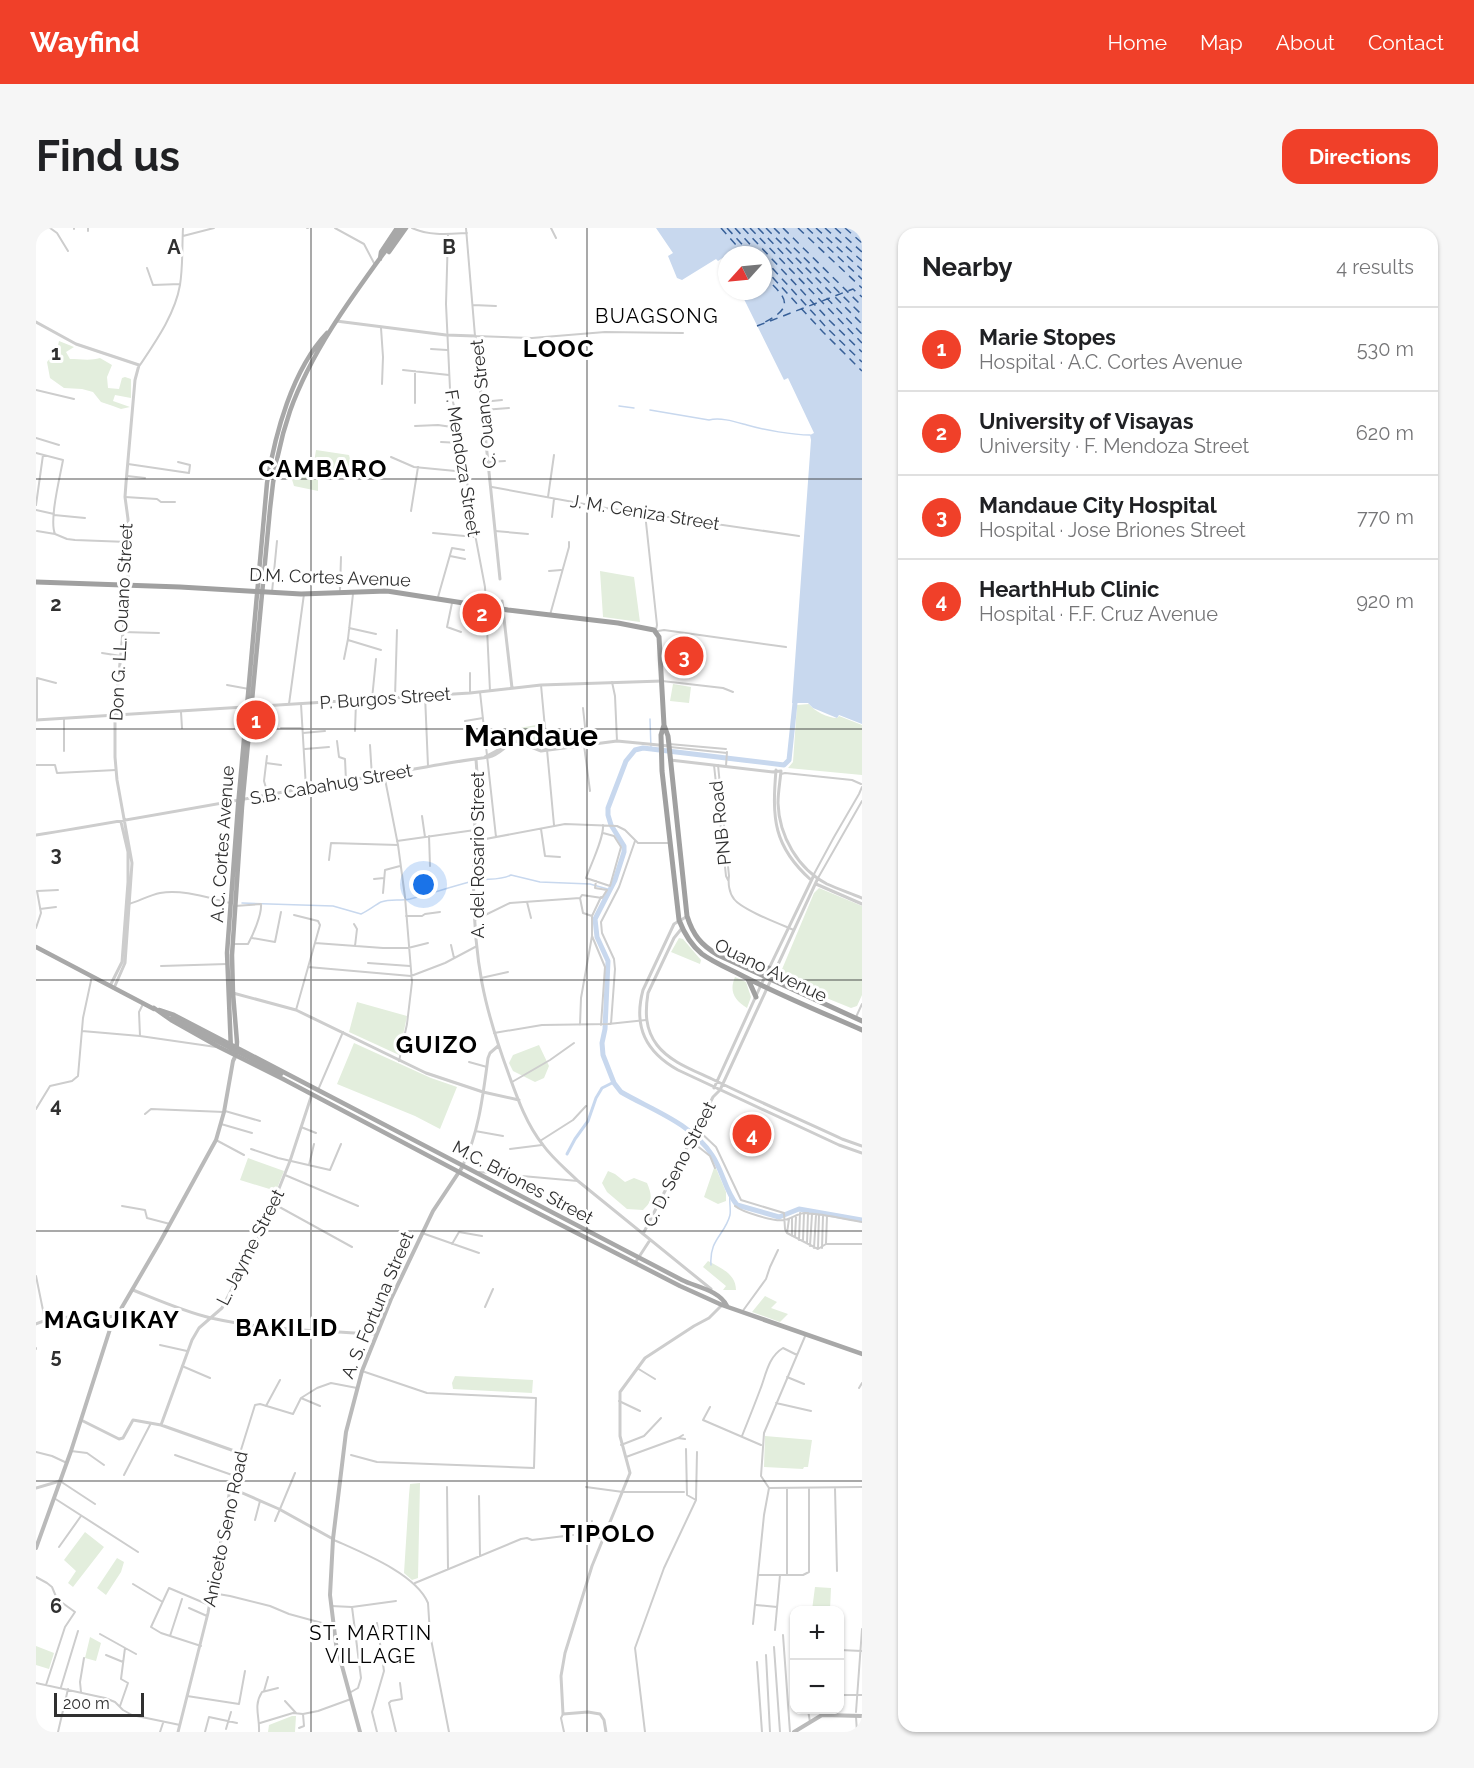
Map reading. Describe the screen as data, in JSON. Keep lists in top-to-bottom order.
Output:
{
  "streets": {
    "highway": ["D.M. Cortes Avenue", "Ouano Avenue"],
    "main road": ["A.C. Cortes Avenue", "M.C. Briones Street", "A. S. Fortuna Street"],
    "street": [
      "C. Ouano Street",
      "F. Mendoza Street",
      "J. M. Ceniza Street",
      "Don G. LL. Ouano Street",
      "P. Burgos Street",
      "S.B. Cabahug Street",
      "PNB Road",
      "A. del Rosario Street",
      "C. D. Seno Street",
      "L. Jayme Street",
      "Aniceto Seno Road"
    ]
  },
  "crossings": [
    ["C. Ouano Street", "J. M. Ceniza Street"],
    ["F. Mendoza Street", "D.M. Cortes Avenue"],
    ["F. Mendoza Street", "P. Burgos Street"],
    ["D.M. Cortes Avenue", "Don G. LL. Ouano Street"],
    ["D.M. Cortes Avenue", "A.C. Cortes Avenue"],
    ["Don G. LL. Ouano Street", "P. Burgos Street"],
    ["Don G. LL. Ouano Street", "S.B. Cabahug Street"],
    ["Don G. LL. Ouano Street", "M.C. Briones Street"],
    ["P. Burgos Street", "A.C. Cortes Avenue"],
    ["S.B. Cabahug Street", "A.C. Cortes Avenue"],
    ["S.B. Cabahug Street", "A. del Rosario Street"],
    ["S.B. Cabahug Street", "Ouano Avenue"],
    ["PNB Road", "C. D. Seno Street"],
    ["A.C. Cortes Avenue", "M.C. Briones Street"],
    ["A. del Rosario Street", "C. D. Seno Street"],
    ["A. del Rosario Street", "M.C. Briones Street"],
    ["A. del Rosario Street", "A. S. Fortuna Street"],
    ["Ouano Avenue", "C. D. Seno Street"],
    ["M.C. Briones Street", "L. Jayme Street"],
    ["M.C. Briones Street", "A. S. Fortuna Street"]
  ],
  "districts": [
    "BUAGSONG",
    "LOOC",
    "CAMBARO",
    "Mandaue",
    "GUIZO",
    "MAGUIKAY",
    "BAKILID",
    "TIPOLO",
    "ST. MARTIN VILLAGE"
  ],
  "scale_bar": "200 m",
  "north": "bottom left",
  "page": {
    "header": "Wayfind",
    "nav": [
      "Home",
      "Map",
      "About",
      "Contact"
    ],
    "buttons": "Directions",
    "title": "Find us",
    "heading": ["Nearby", "4 results"],
    "list": [
      {
        "mark": "1",
        "name": "Marie Stopes",
        "note": "Hospital · A.C. Cortes Avenue",
        "value": "530 m"
      },
      {
        "mark": "2",
        "name": "University of Visayas",
        "note": "University · F. Mendoza Street",
        "value": "620 m"
      },
      {
        "mark": "3",
        "name": "Mandaue City Hospital",
        "note": "Hospital · Jose Briones Street",
        "value": "770 m"
      },
      {
        "mark": "4",
        "name": "HearthHub Clinic",
        "note": "Hospital · F.F. Cruz Avenue",
        "value": "920 m"
      }
    ],
    "pins": [
      "2",
      "3",
      "1",
      "4"
    ],
    "map_buttons": ["+", "−"],
    "scale": "200 m"
  },
  "grid": {
    "columns": ["A", "B"],
    "rows": [
      "1",
      "2",
      "3",
      "4",
      "5",
      "6"
    ]
  }
}
